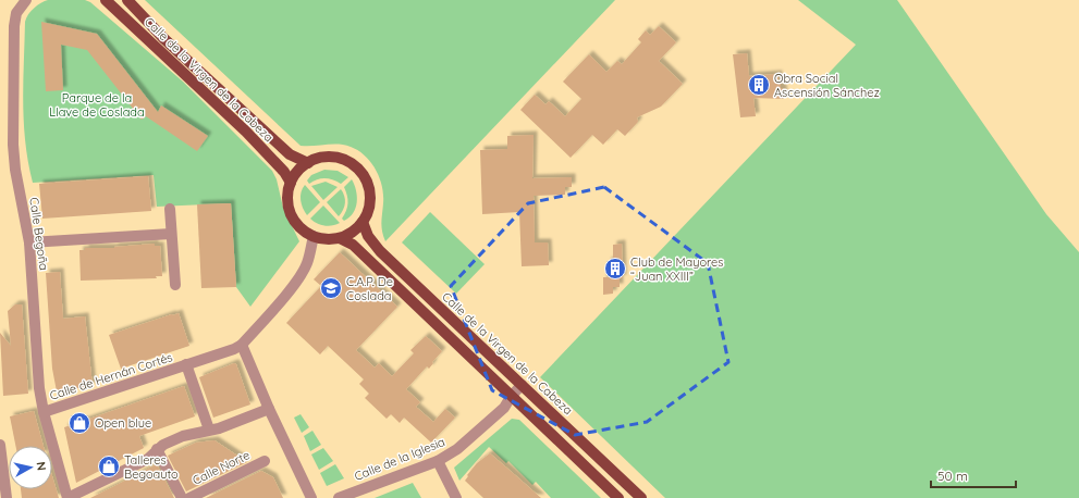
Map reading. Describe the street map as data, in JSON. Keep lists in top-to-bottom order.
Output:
{
  "streets": {
    "main road": ["Calle de la Virgen de la Cabeza"],
    "street": [
      "Calle Begoña",
      "Calle de Hernán Cortés",
      "Calle de la Iglesia",
      "Calle Norte"
    ]
  },
  "crossings": [
    ["Calle de la Virgen de la Cabeza", "Calle de la Iglesia"],
    ["Calle Begoña", "Calle de Hernán Cortés"]
  ],
  "parks": ["Parque de la Llave de Coslada"],
  "places": {
    "building": ["Obra Social Ascensión Sánchez", "Club de Mayores “Juan XXIII”"],
    "school or university": ["C.A.P. De Coslada"],
    "shop": ["Open blue", "Talleres Begoauto"]
  },
  "scale_bar": "50 m",
  "north": "right"
}
